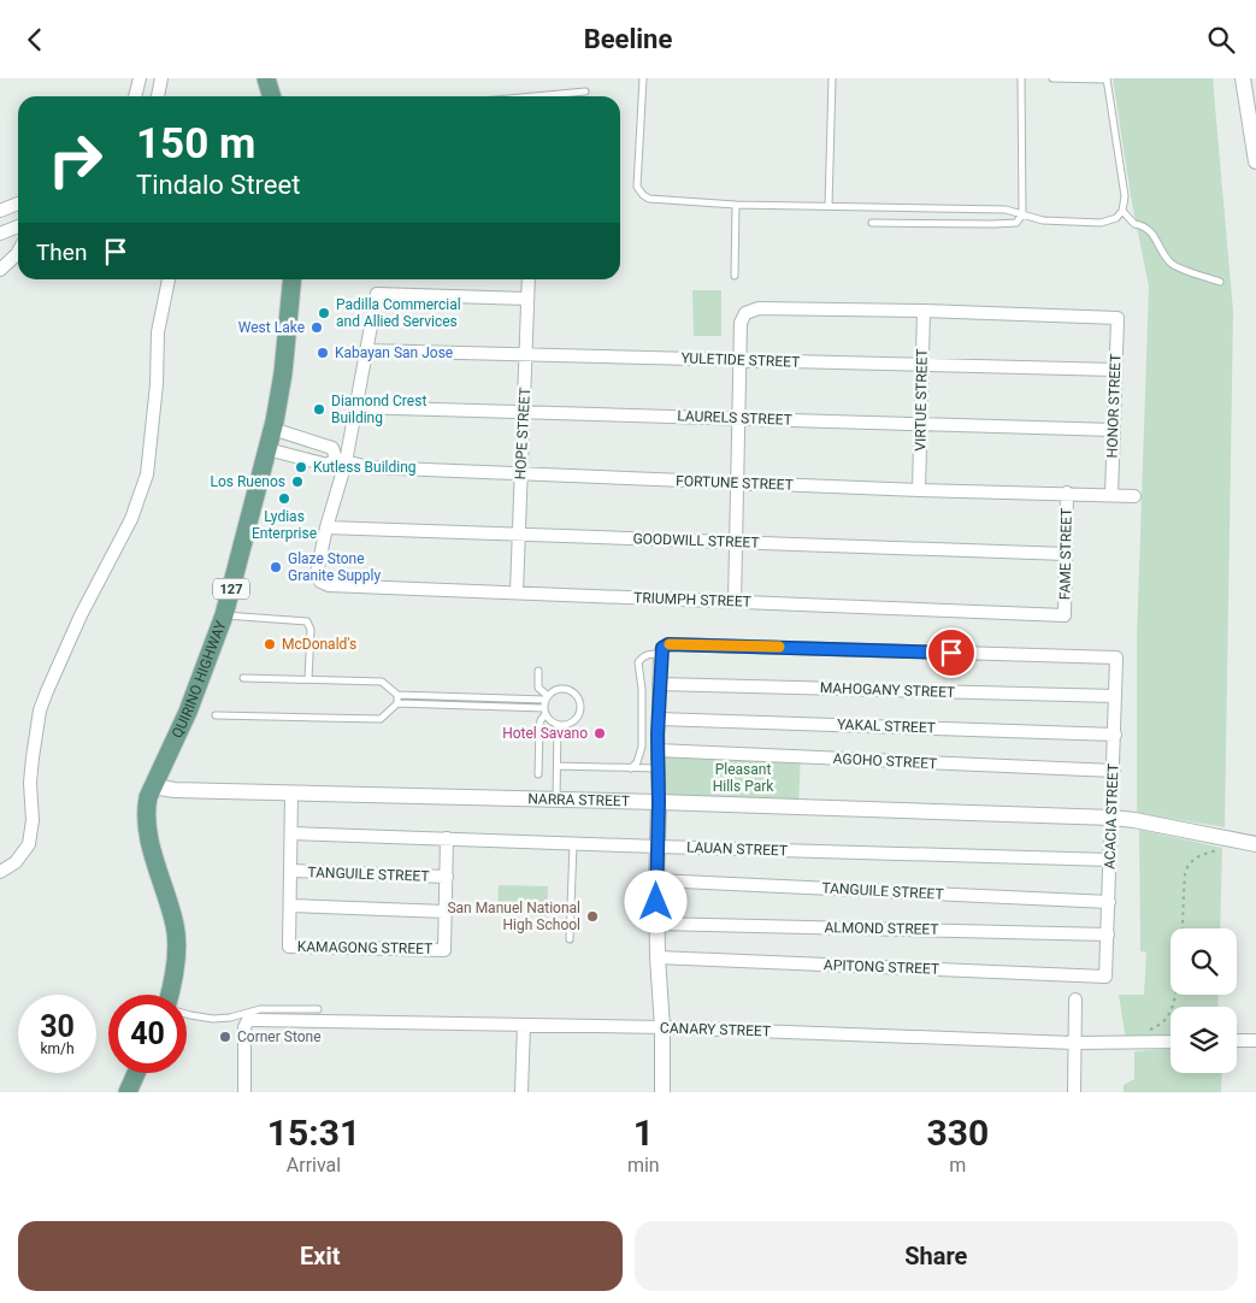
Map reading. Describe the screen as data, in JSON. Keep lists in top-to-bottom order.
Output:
{
  "streets": {
    "main road": ["127", "QUIRINO HIGHWAY"],
    "street": [
      "YULETIDE STREET",
      "VIRTUE STREET",
      "HONOR STREET",
      "LAURELS STREET",
      "HOPE STREET",
      "FORTUNE STREET",
      "GOODWILL STREET",
      "FAME STREET",
      "TRIUMPH STREET",
      "MAHOGANY STREET",
      "YAKAL STREET",
      "AGOHO STREET",
      "NARRA STREET",
      "ACACIA STREET",
      "LAUAN STREET",
      "TANGUILE STREET",
      "ALMOND STREET",
      "KAMAGONG STREET",
      "APITONG STREET",
      "CANARY STREET"
    ]
  },
  "crossings": [
    ["YULETIDE STREET", "VIRTUE STREET"],
    ["YULETIDE STREET", "HONOR STREET"],
    ["YULETIDE STREET", "HOPE STREET"],
    ["VIRTUE STREET", "HONOR STREET"],
    ["VIRTUE STREET", "LAURELS STREET"],
    ["VIRTUE STREET", "FORTUNE STREET"],
    ["HONOR STREET", "LAURELS STREET"],
    ["HONOR STREET", "FORTUNE STREET"],
    ["LAURELS STREET", "HOPE STREET"],
    ["HOPE STREET", "FORTUNE STREET"],
    ["HOPE STREET", "GOODWILL STREET"],
    ["HOPE STREET", "TRIUMPH STREET"],
    ["FORTUNE STREET", "FAME STREET"],
    ["FORTUNE STREET", "QUIRINO HIGHWAY"],
    ["GOODWILL STREET", "FAME STREET"],
    ["GOODWILL STREET", "TRIUMPH STREET"],
    ["FAME STREET", "TRIUMPH STREET"],
    ["QUIRINO HIGHWAY", "NARRA STREET"],
    ["MAHOGANY STREET", "ACACIA STREET"],
    ["YAKAL STREET", "ACACIA STREET"],
    ["AGOHO STREET", "ACACIA STREET"],
    ["NARRA STREET", "ACACIA STREET"],
    ["NARRA STREET", "KAMAGONG STREET"],
    ["ACACIA STREET", "LAUAN STREET"],
    ["ACACIA STREET", "TANGUILE STREET"],
    ["ACACIA STREET", "ALMOND STREET"],
    ["ACACIA STREET", "APITONG STREET"],
    ["LAUAN STREET", "KAMAGONG STREET"],
    ["TANGUILE STREET", "KAMAGONG STREET"]
  ],
  "parks": ["Pleasant Hills Park"],
  "places": [
    "Padilla Commercial and Allied Services",
    "West Lake",
    "Kabayan San Jose",
    "Diamond Crest Building",
    "Kutless Building",
    "Los Ruenos",
    "Lydias Enterprise",
    "Glaze Stone Granite Supply",
    "McDonald's",
    "Hotel Savano",
    "San Manuel National High School",
    "Corner Stone"
  ],
  "page": {
    "header": "Beeline",
    "turn": ["150 m", "Tindalo Street"],
    "then": "Then",
    "speed": "30 km/h",
    "limit": "40",
    "eta": [
      "15:31",
      "Arrival",
      "1",
      "min",
      "330",
      "m"
    ],
    "buttons": ["Exit", "Share"]
  }
}
